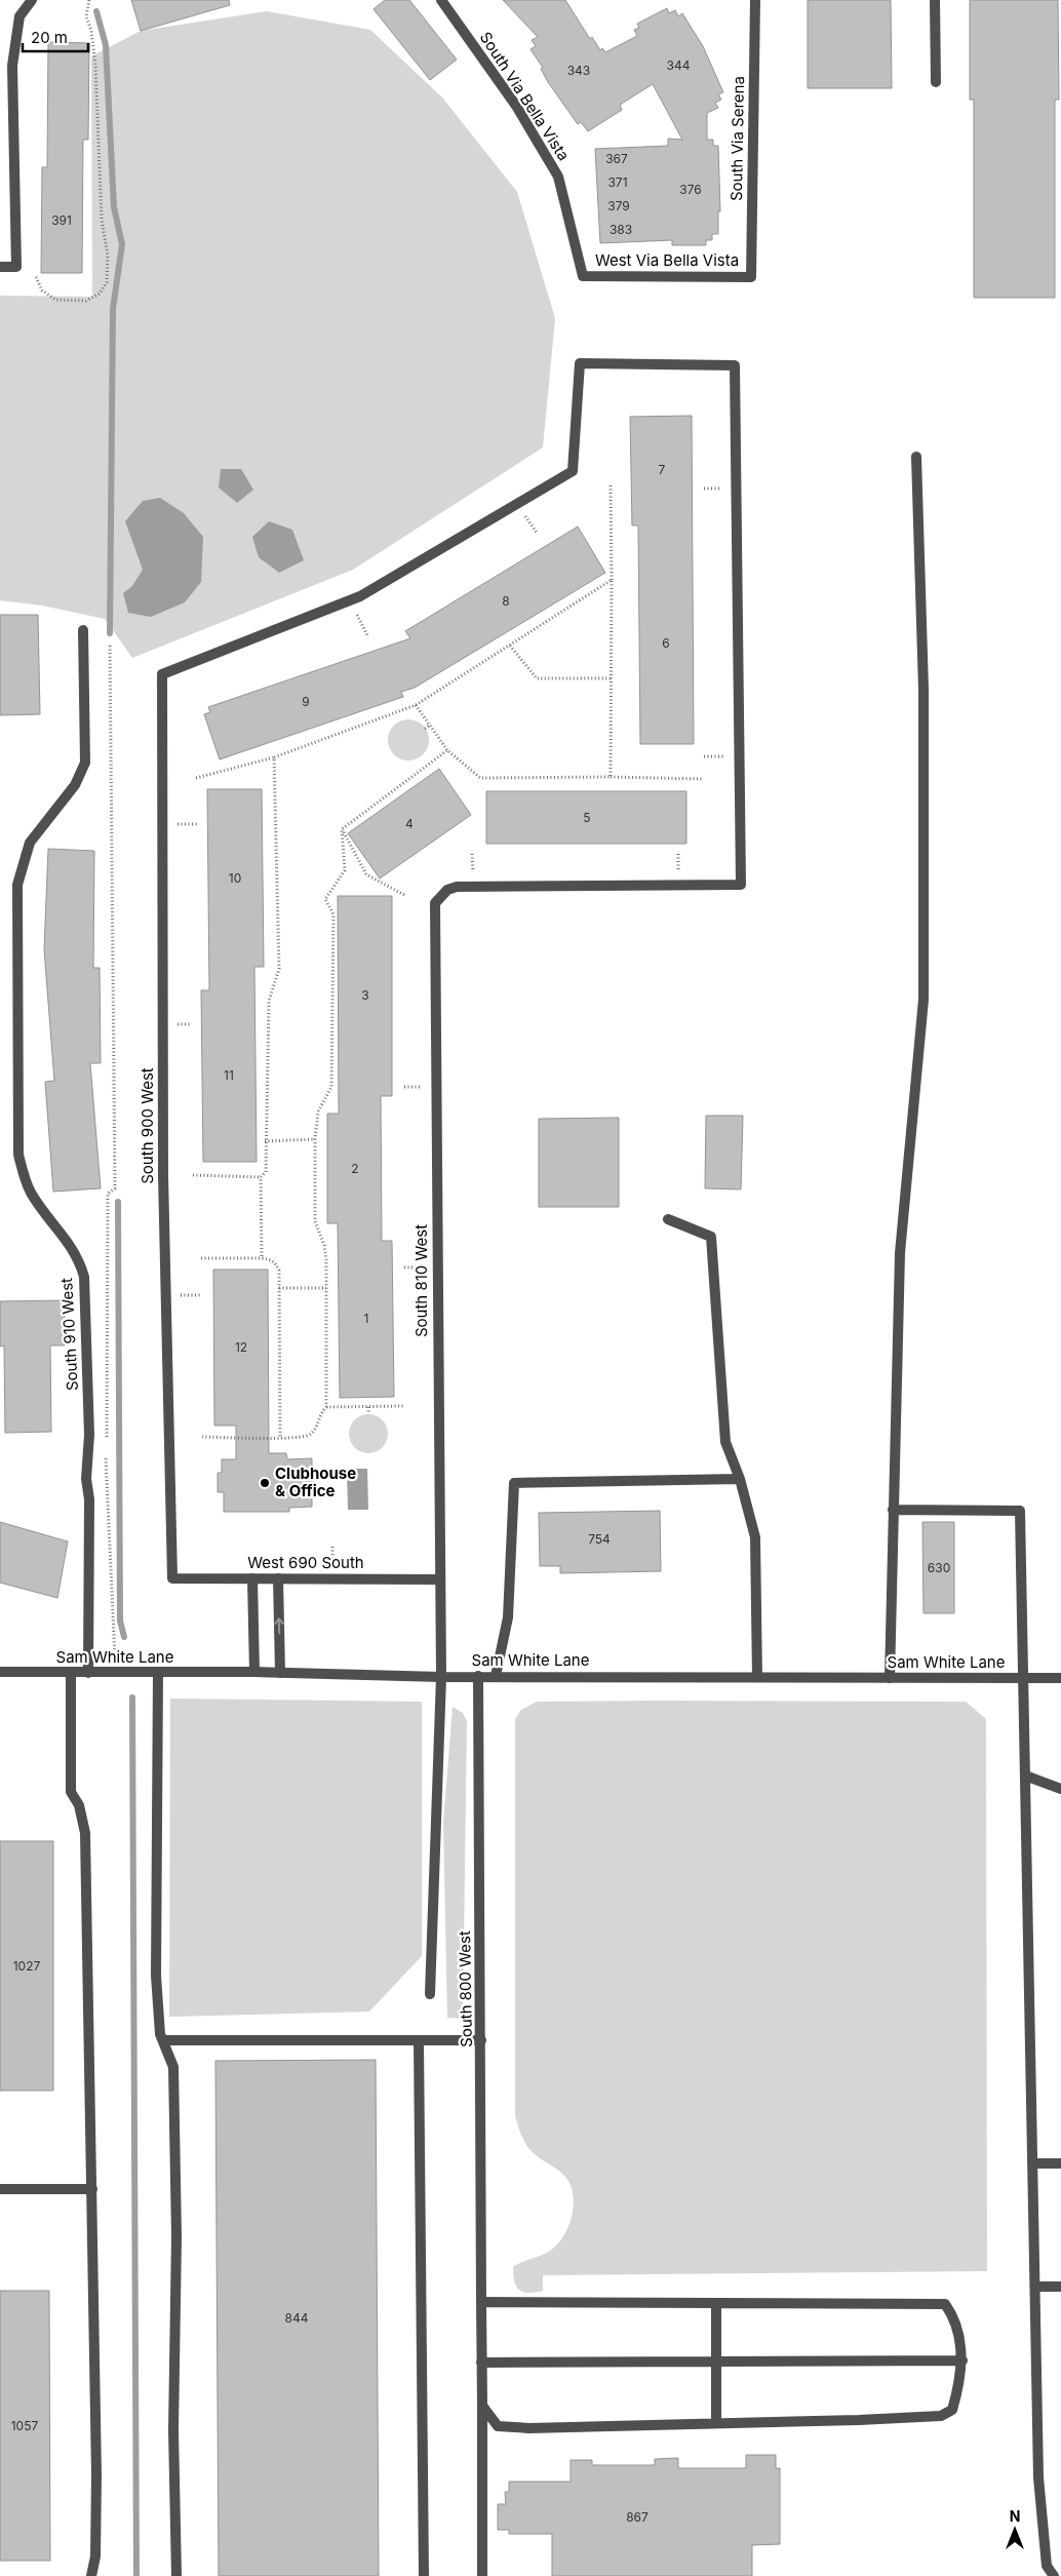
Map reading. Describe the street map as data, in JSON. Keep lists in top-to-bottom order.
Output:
{
  "streets": {
    "street": [
      "South Via Bella Vista",
      "South Via Serena",
      "West Via Bella Vista",
      "South 900 West",
      "South 810 West",
      "South 910 West",
      "West 690 South",
      "Sam White Lane",
      "South 800 West"
    ]
  },
  "crossings": [
    ["South Via Bella Vista", "West Via Bella Vista"],
    ["South Via Serena", "West Via Bella Vista"],
    ["South 900 West", "South 810 West"],
    ["South 900 West", "West 690 South"],
    ["South 810 West", "West 690 South"],
    ["South 810 West", "Sam White Lane"],
    ["South 910 West", "Sam White Lane"],
    ["Sam White Lane", "South 800 West"]
  ],
  "places": ["Clubhouse & Office"],
  "house_numbers": [
    "344",
    "343",
    "367",
    "371",
    "376",
    "379",
    "391",
    "383",
    "7",
    "8",
    "6",
    "9",
    "5",
    "4",
    "10",
    "3",
    "11",
    "2",
    "1",
    "12",
    "754",
    "630",
    "1027",
    "844",
    "1057",
    "867"
  ],
  "scale_bar": "20 m",
  "north": "top"
}
